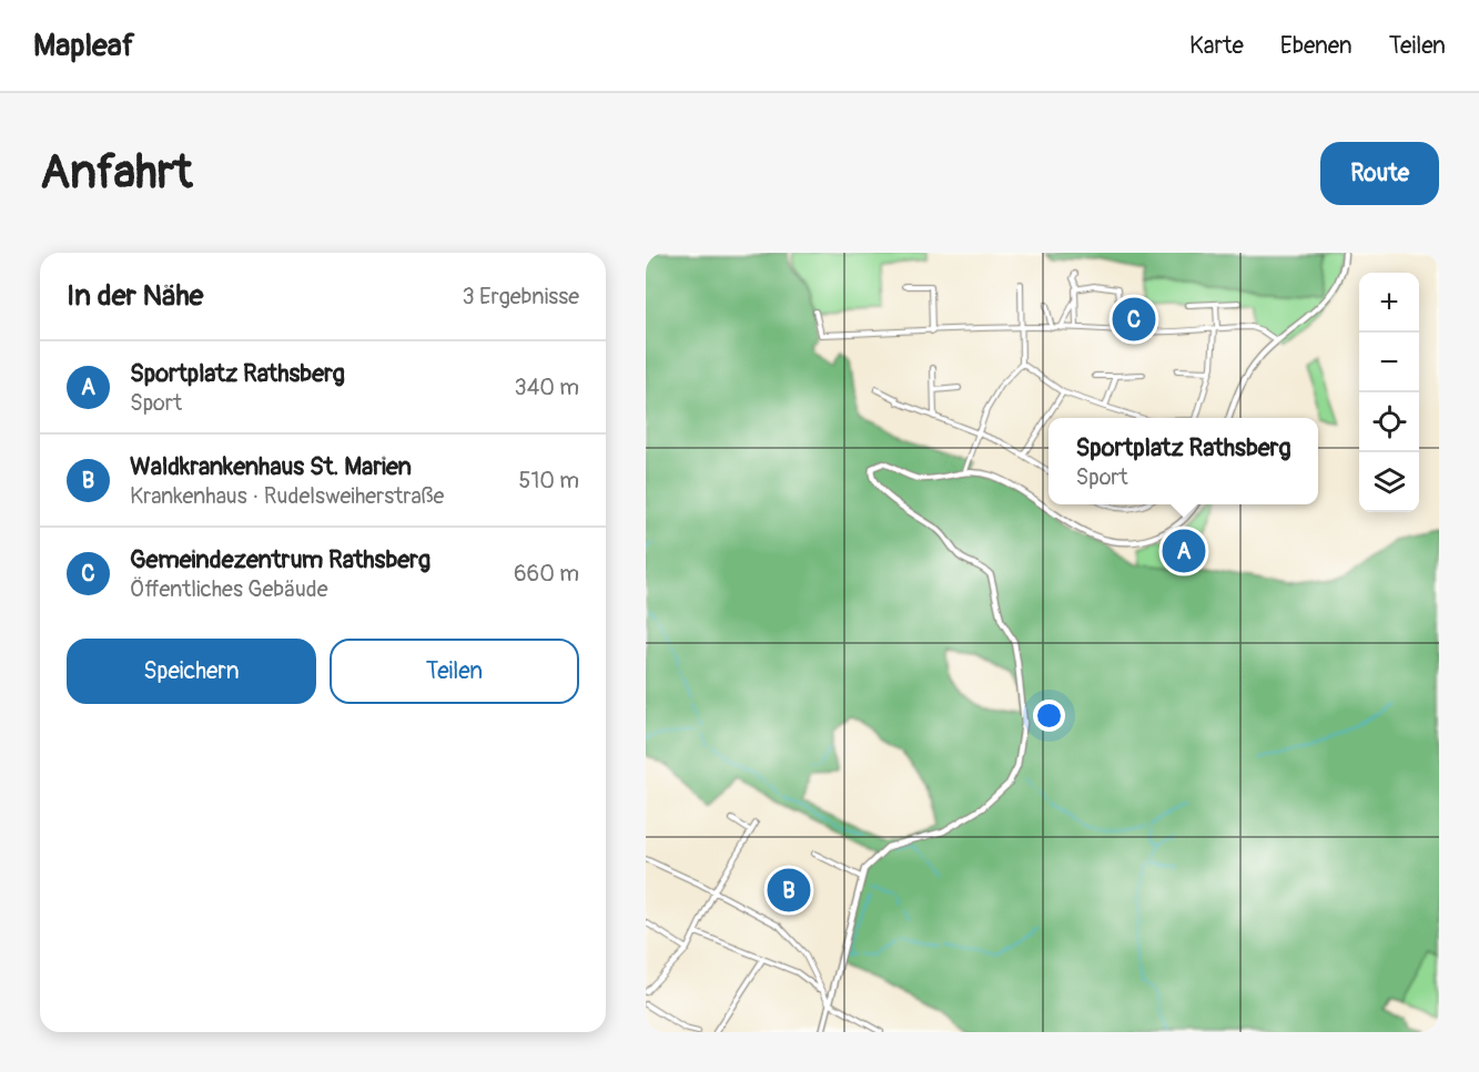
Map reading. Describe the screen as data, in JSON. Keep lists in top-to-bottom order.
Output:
{
  "page": {
    "header": "Mapleaf",
    "nav": ["Karte", "Ebenen", "Teilen"],
    "buttons": [
      "Route",
      ["Speichern", "Teilen"]
    ],
    "title": "Anfahrt",
    "heading": ["In der Nähe", "3 Ergebnisse"],
    "map_buttons": ["+", "−"],
    "pins": ["C", "A", "B"],
    "list": [
      {
        "mark": "A",
        "name": "Sportplatz Rathsberg",
        "note": "Sport",
        "value": "340 m"
      },
      {
        "mark": "B",
        "name": "Waldkrankenhaus St. Marien",
        "note": "Krankenhaus · Rudelsweiherstraße",
        "value": "510 m"
      },
      {
        "mark": "C",
        "name": "Gemeindezentrum Rathsberg",
        "note": "Öffentliches Gebäude",
        "value": "660 m"
      }
    ],
    "popup": ["Sportplatz Rathsberg", "Sport"]
  }
}
